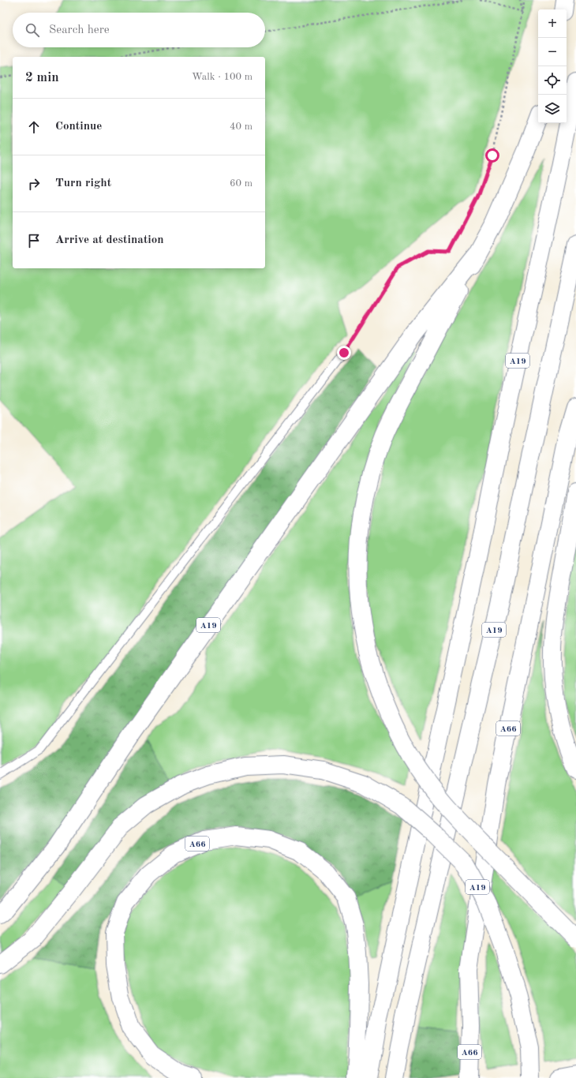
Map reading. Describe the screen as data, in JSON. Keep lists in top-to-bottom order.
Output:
{
  "streets": {
    "highway": ["A19", "A66"]
  },
  "page": {
    "map_buttons": ["+", "−"],
    "search": "Search here",
    "heading": ["2 min", "Walk · 100 m"],
    "list": [
      ["Continue", "40 m"],
      ["Turn right", "60 m"],
      "Arrive at destination"
    ]
  }
}
